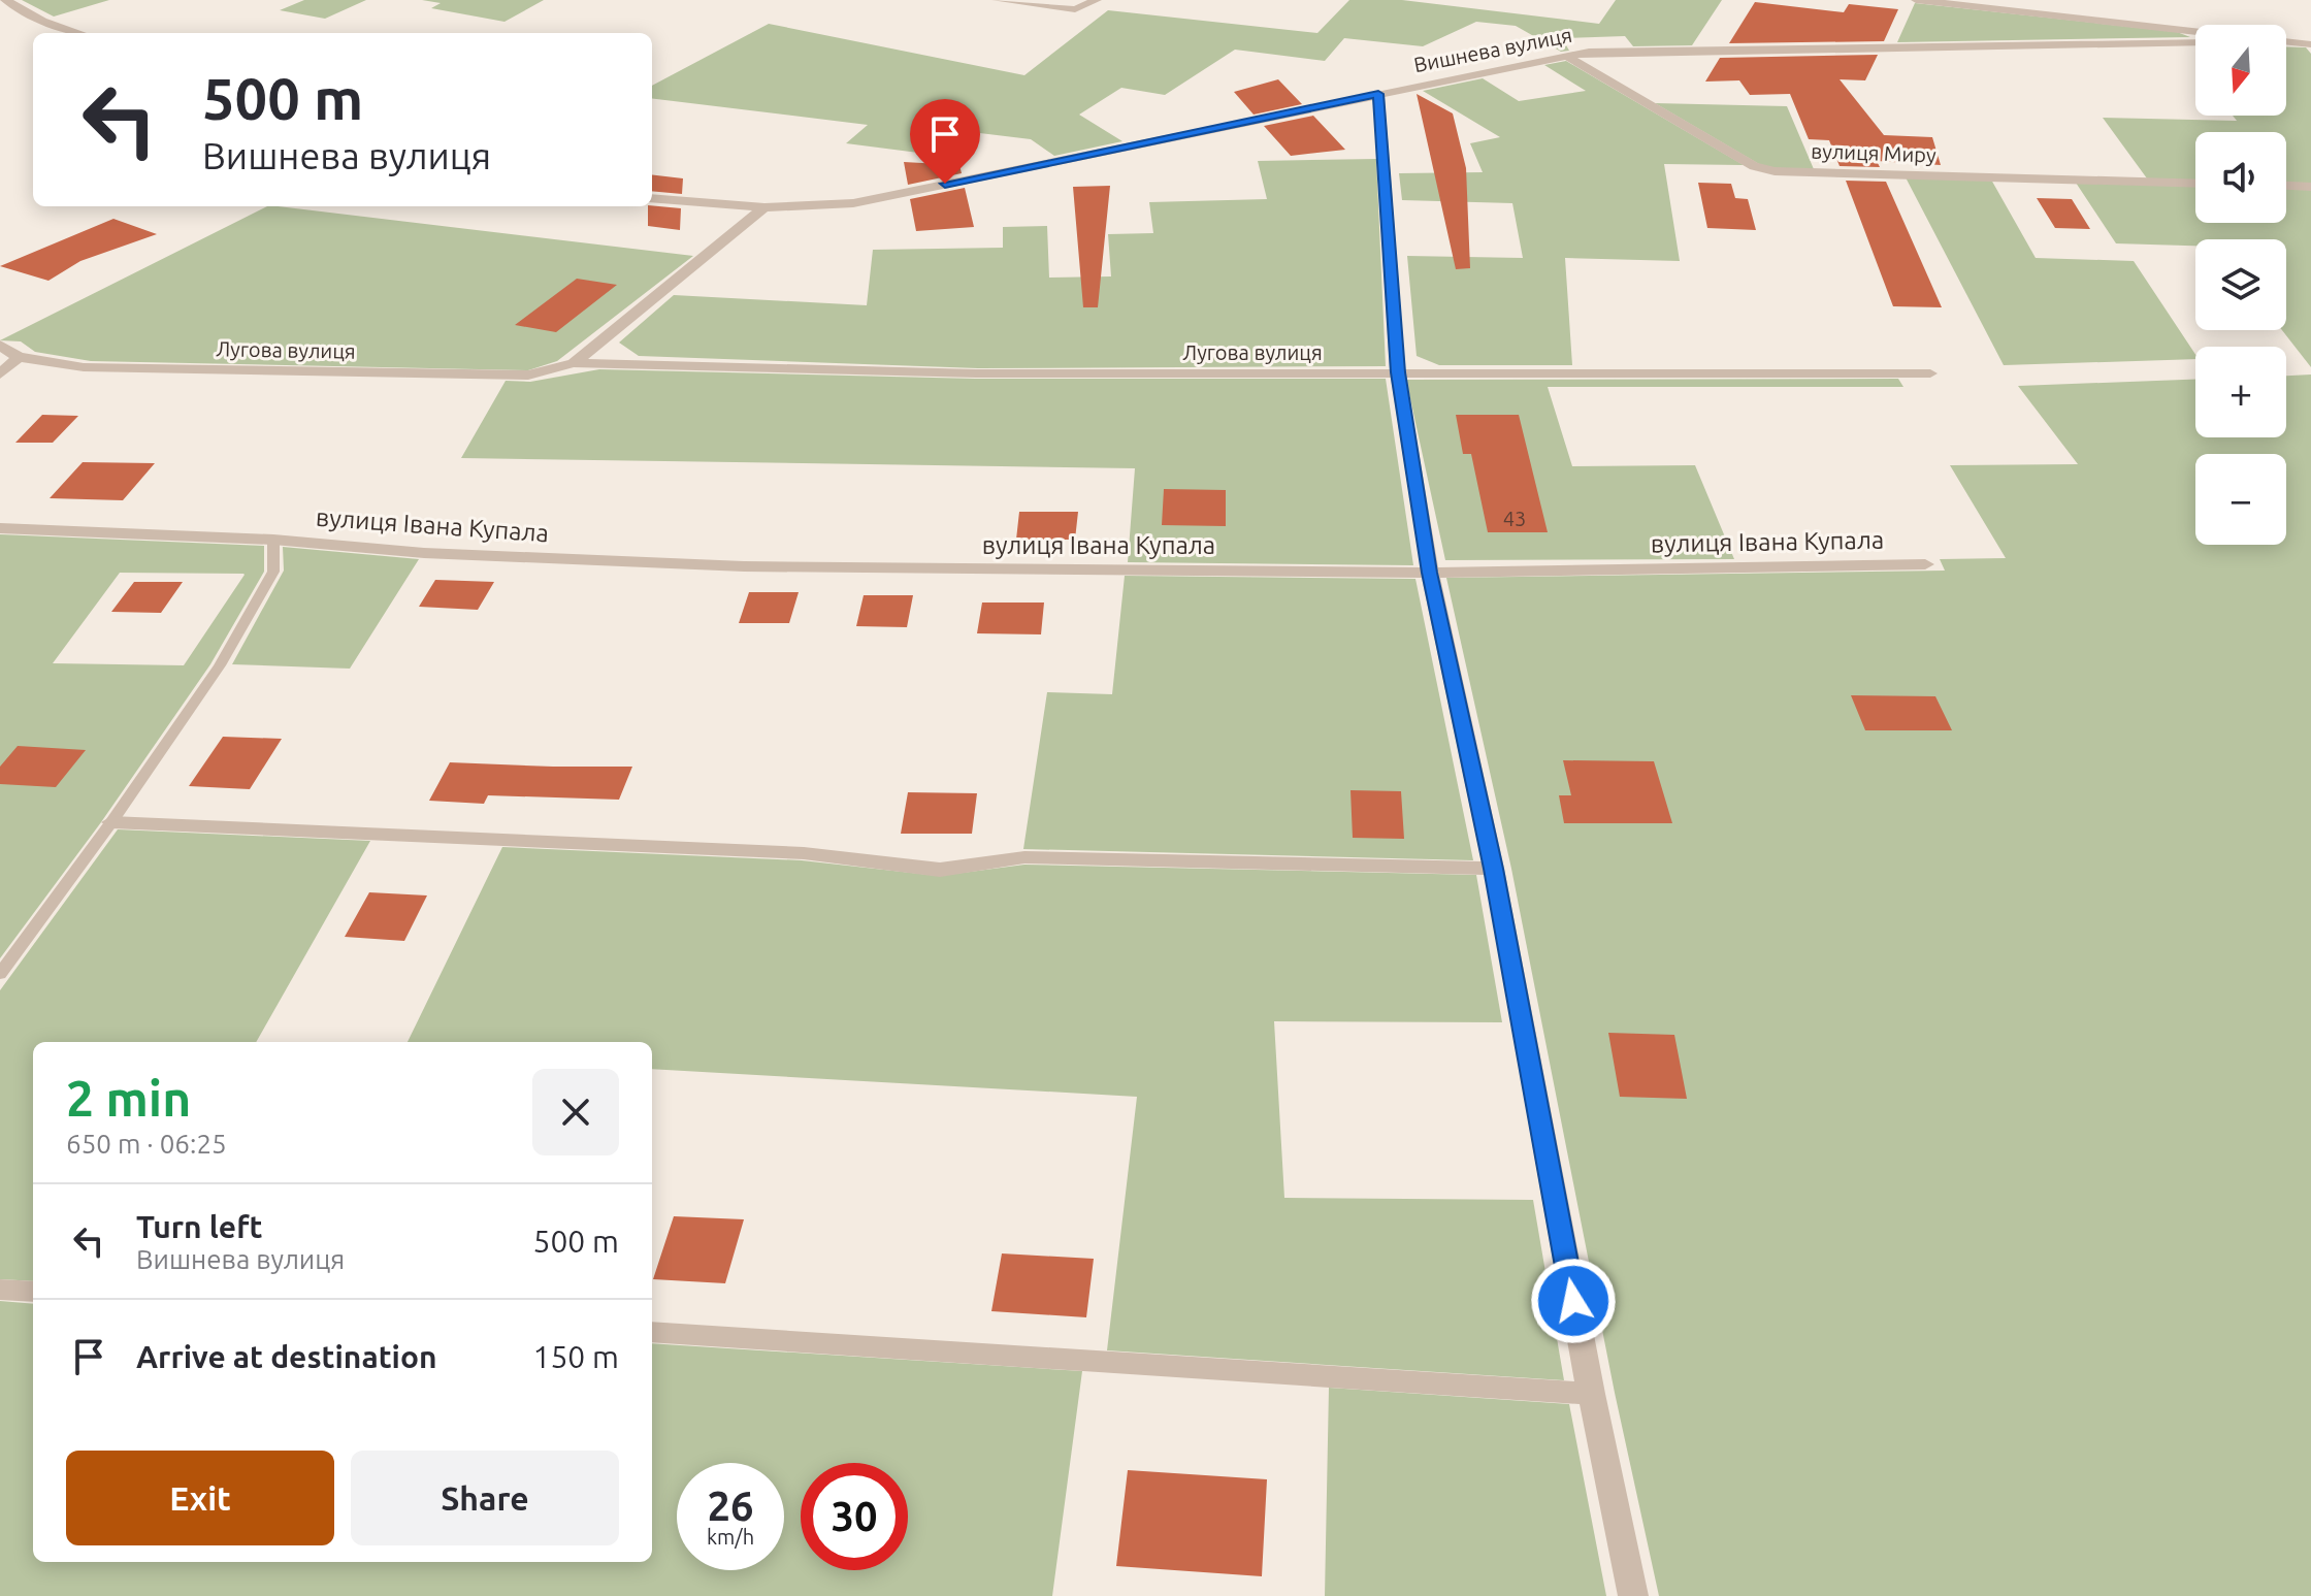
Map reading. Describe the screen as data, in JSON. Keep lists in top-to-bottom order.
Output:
{
  "streets": {
    "street": [
      "Вишнева вулиця",
      "вулиця Миру",
      "Лугова вулиця",
      "вулиця Івана Купала"
    ]
  },
  "crossings": [
    ["Вишнева вулиця", "вулиця Миру"],
    ["Вишнева вулиця", "Лугова вулиця"]
  ],
  "house_numbers": ["43"],
  "north": "bottom",
  "page": {
    "map_buttons": ["+", "−"],
    "turn": ["500 m", "Вишнева вулиця"],
    "heading": ["2 min", "650 m · 06:25"],
    "list": [
      {
        "name": "Turn left",
        "note": "Вишнева вулиця",
        "value": "500 m"
      },
      {
        "name": "Arrive at destination",
        "value": "150 m"
      }
    ],
    "buttons": ["Exit", "Share"],
    "speed": "26 km/h",
    "limit": "30"
  }
}
